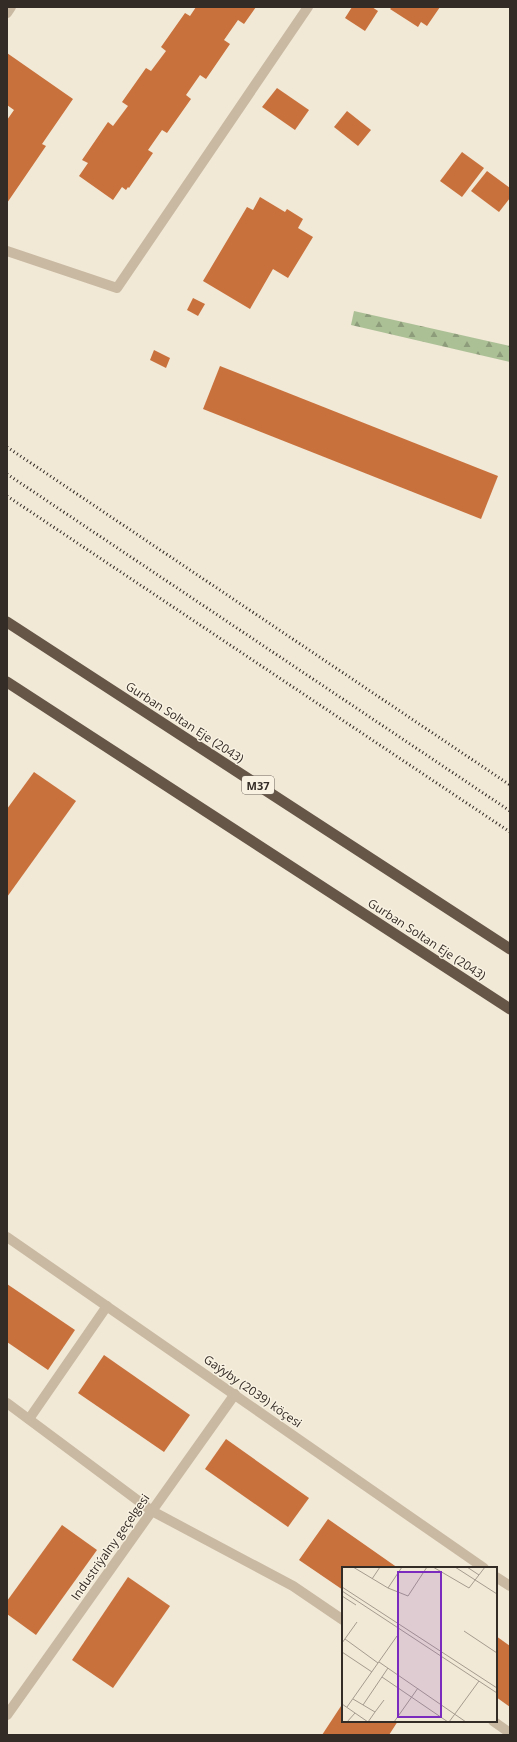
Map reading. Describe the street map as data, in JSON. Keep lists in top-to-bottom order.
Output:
{
  "streets": {
    "highway": ["Gurban Soltan Eje (2043)", "M37"],
    "street": ["Gaýyby (2039) köçesi", "Industriýalny geçelgesi"]
  },
  "crossings": [
    ["Gaýyby (2039) köçesi", "Industriýalny geçelgesi"]
  ]
}
